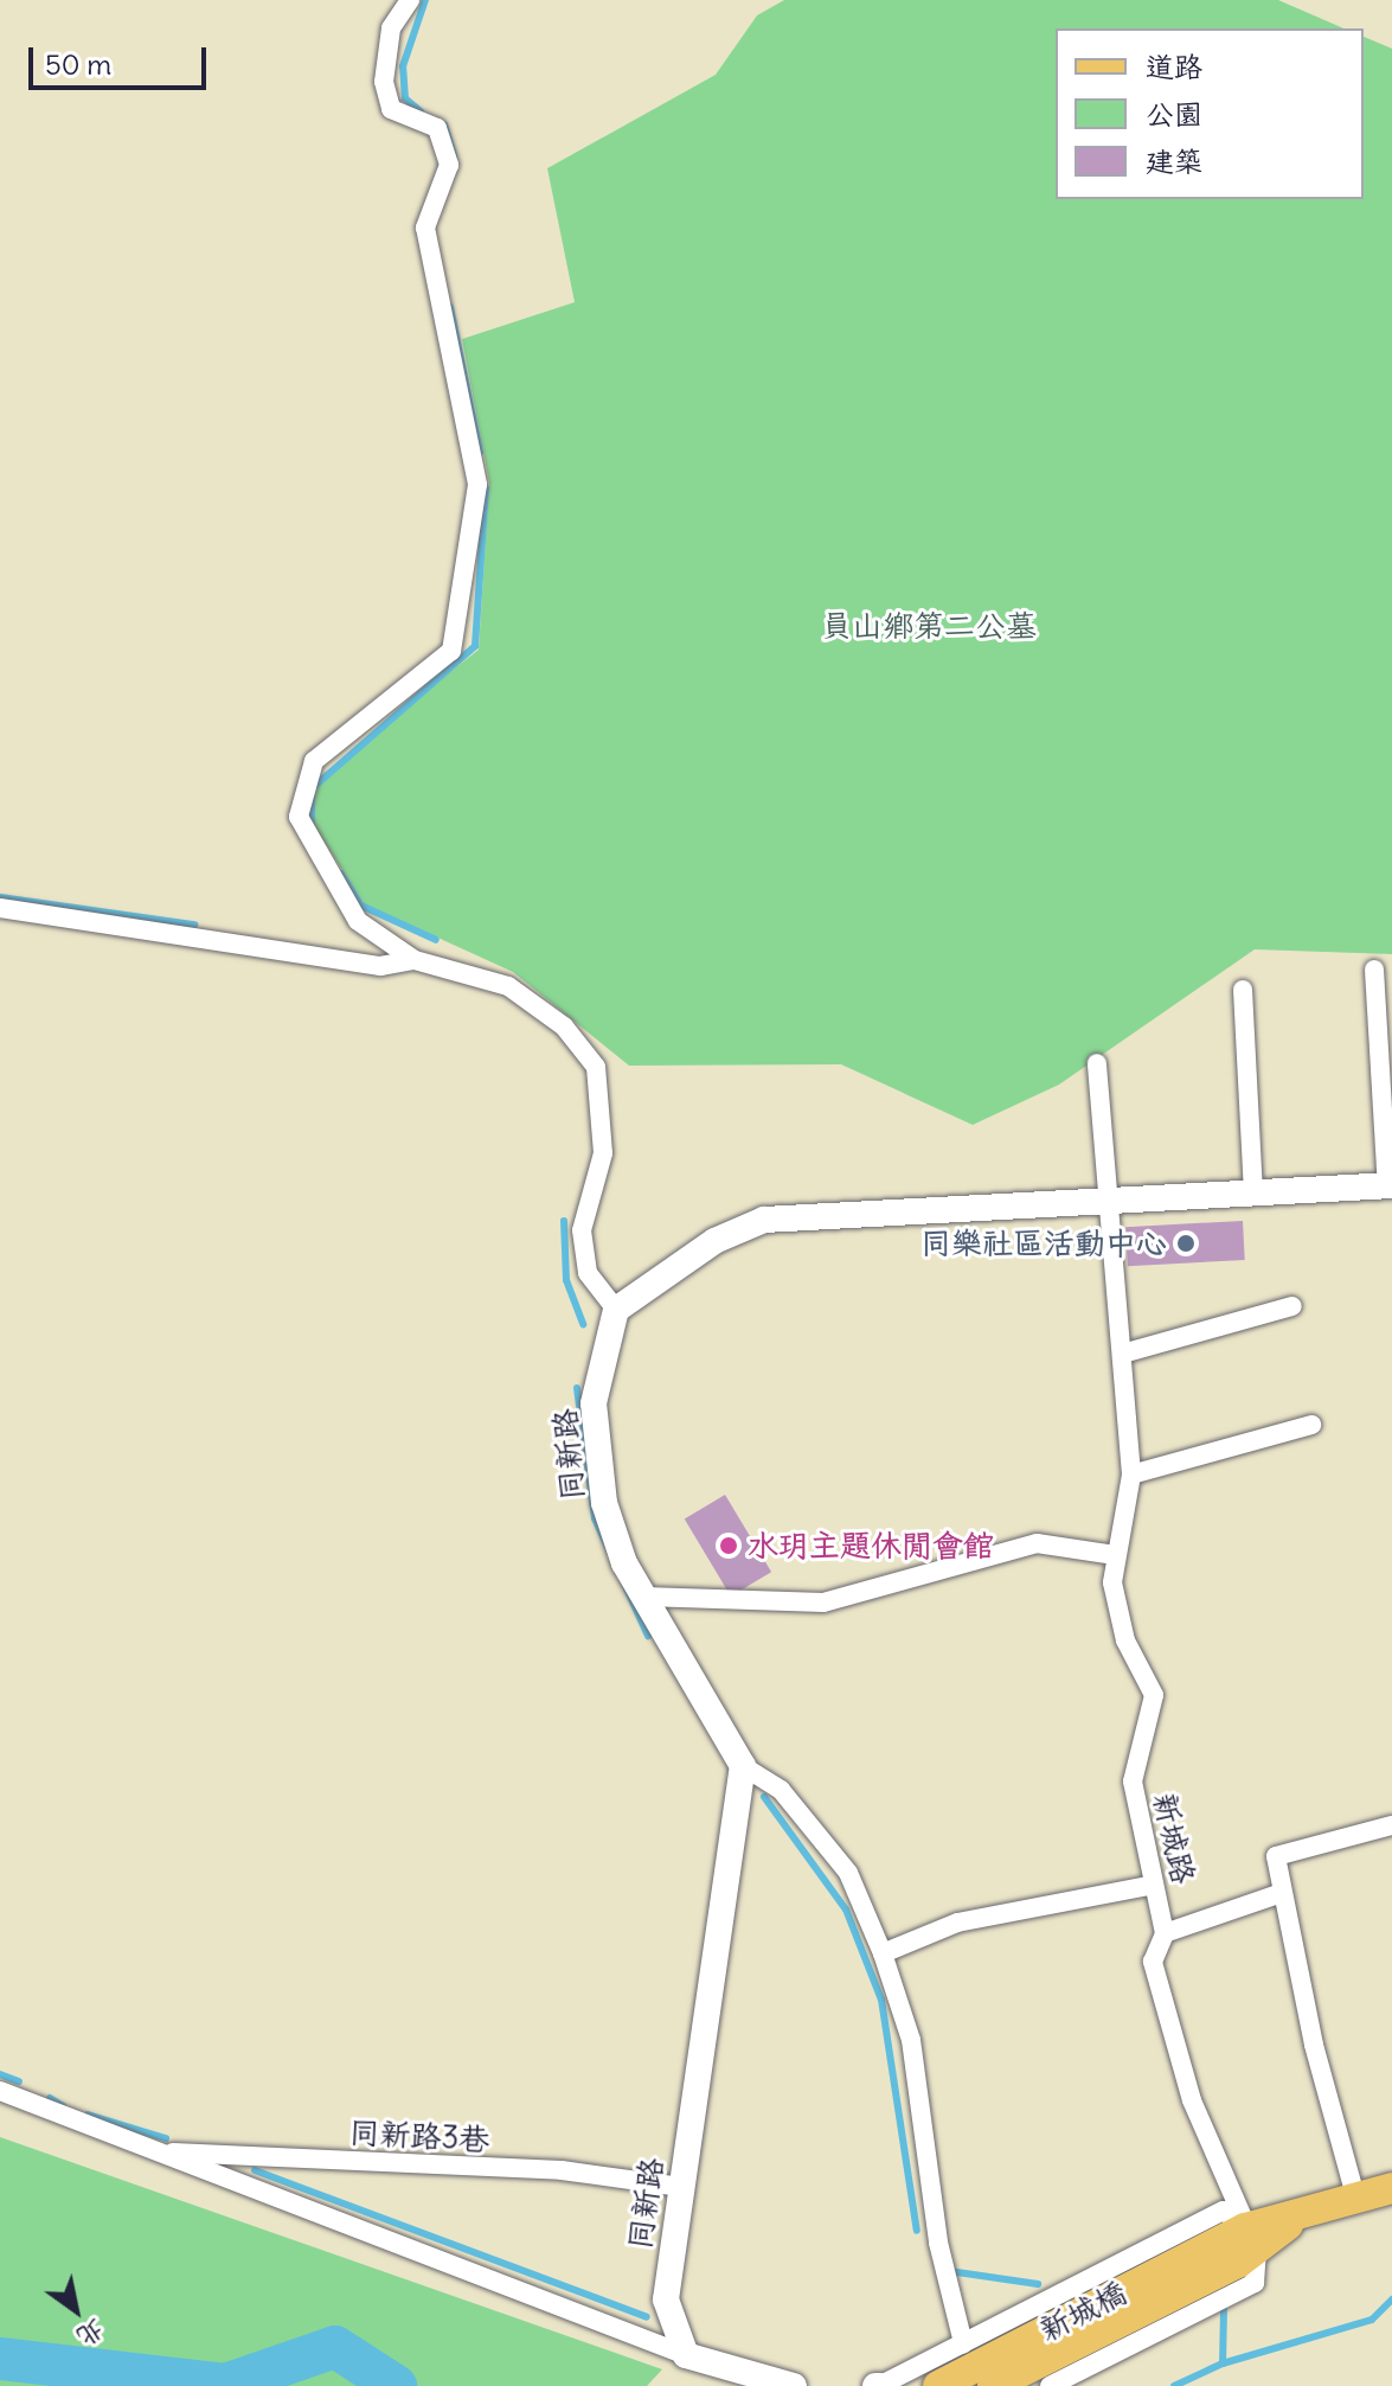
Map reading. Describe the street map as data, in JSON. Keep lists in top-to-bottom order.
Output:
{
  "streets": {
    "main road": ["新城橋"],
    "street": ["同新路", "新城路", "同新路3巷"]
  },
  "crossings": [
    ["同新路", "同新路3巷"],
    ["新城路", "新城橋"]
  ],
  "parks": ["員山鄉第二公墓"],
  "places": ["同樂社區活動中心", "水玥主題休閒會館"],
  "legend": ["道路", "公園", "建築"],
  "scale_bar": "50 m",
  "north": "bottom right"
}
